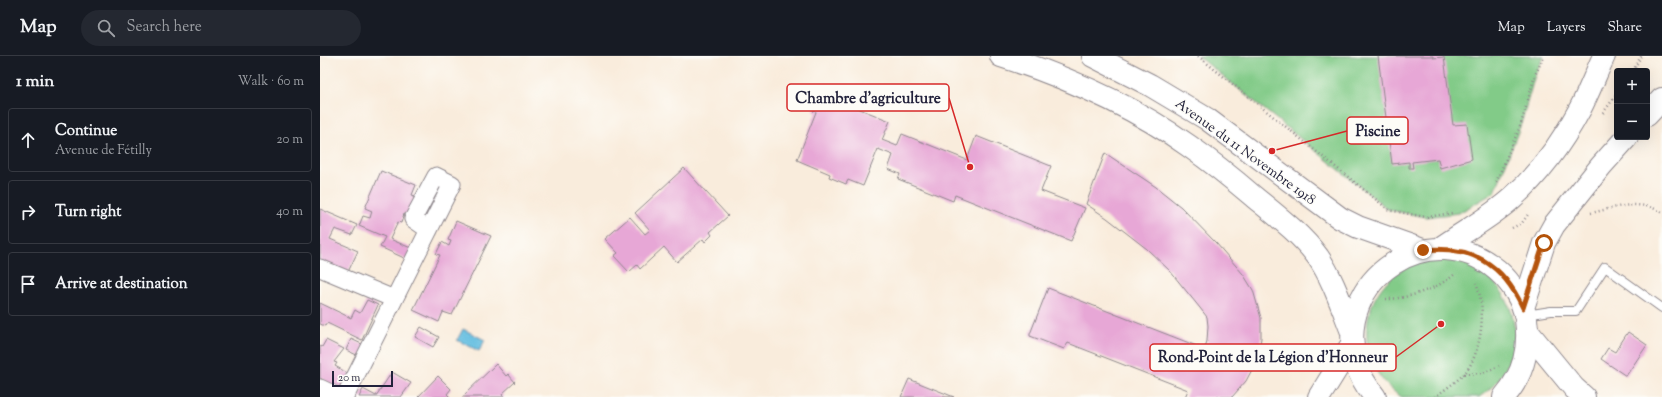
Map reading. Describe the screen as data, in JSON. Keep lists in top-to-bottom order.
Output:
{
  "streets": {
    "main road": ["Avenue du 11 Novembre 1918"]
  },
  "places": ["Piscine", "Chambre d'agriculture", "Rond-Point de la Légion d'Honneur"],
  "scale_bar": "20 m",
  "page": {
    "header": "Map",
    "search": "Search here",
    "nav": ["Map", "Layers", "Share"],
    "heading": ["1 min", "Walk · 60 m"],
    "map_buttons": ["+", "−"],
    "list": [
      ["Continue", "Avenue de Fétilly", "20 m"],
      ["Turn right", "40 m"],
      "Arrive at destination"
    ],
    "scale": "20 m"
  }
}
